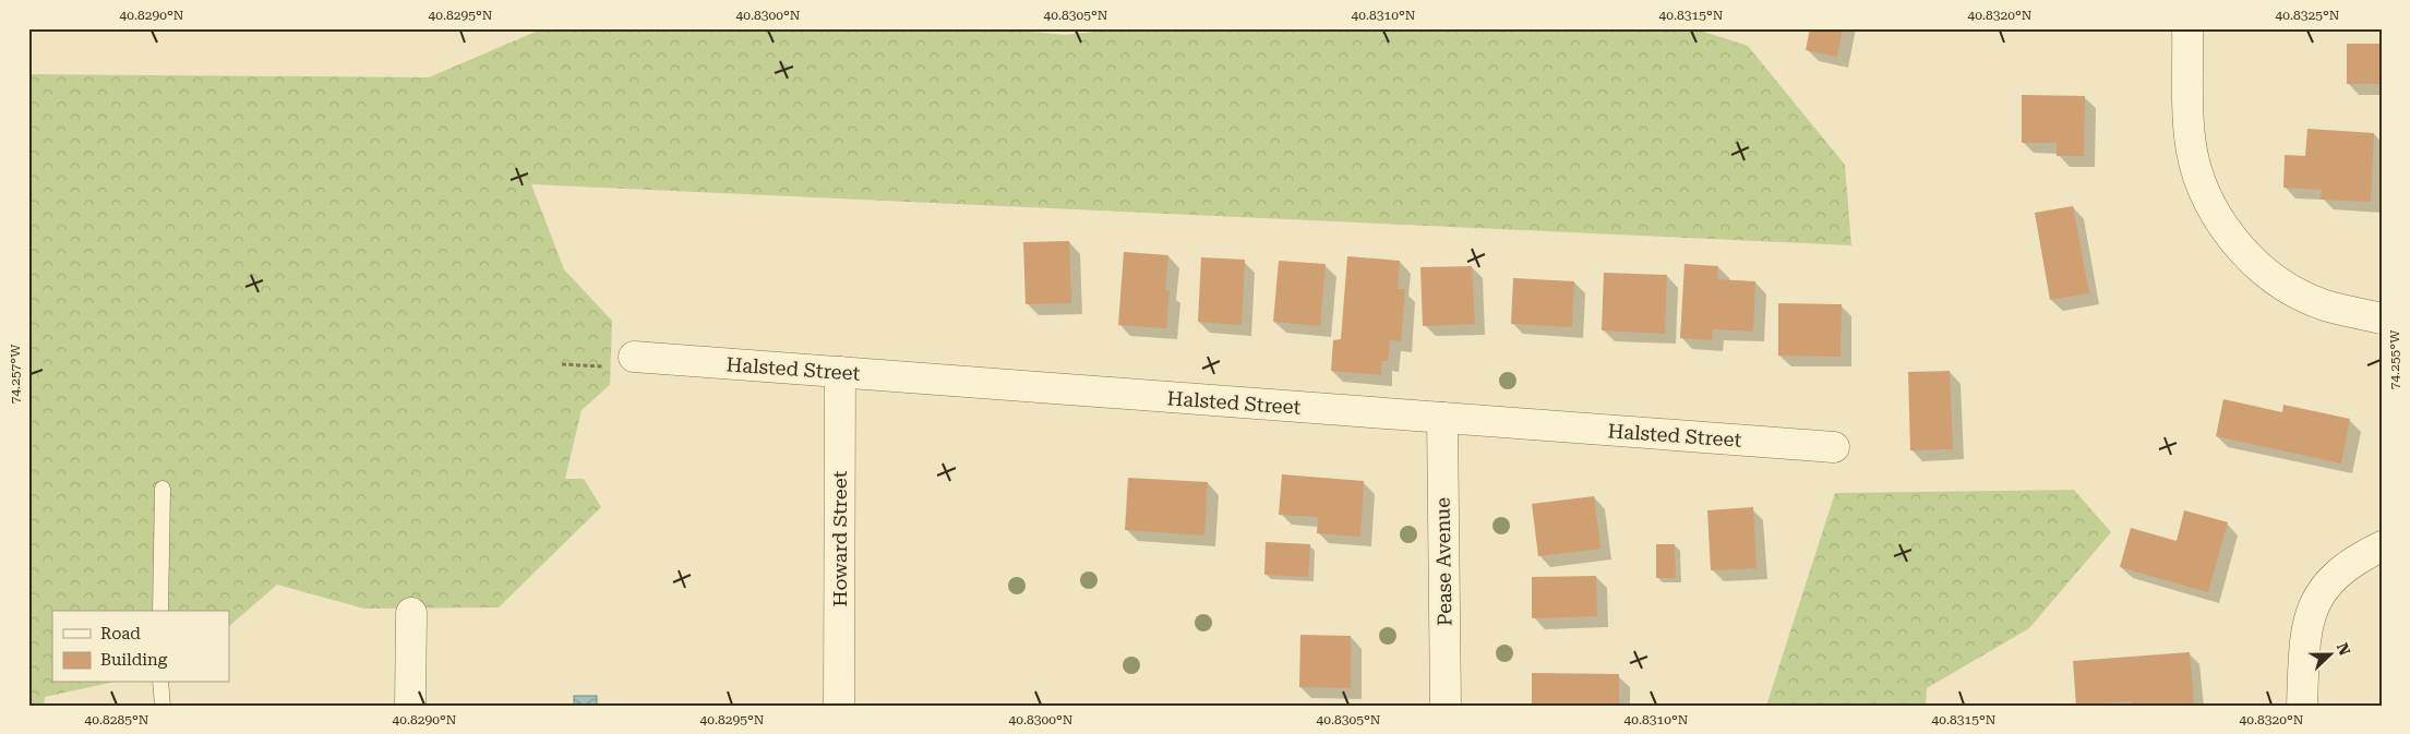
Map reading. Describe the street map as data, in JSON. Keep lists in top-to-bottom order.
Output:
{
  "streets": {
    "street": ["Halsted Street", "Howard Street", "Pease Avenue"]
  },
  "crossings": [
    ["Halsted Street", "Howard Street"],
    ["Halsted Street", "Pease Avenue"]
  ],
  "legend": ["Road", "Building"],
  "north": "right",
  "coordinates": [
    "40.8290°N",
    "40.8295°N",
    "40.8300°N",
    "40.8305°N",
    "40.8310°N",
    "40.8315°N",
    "40.8320°N",
    "40.8325°N",
    "74.255°W",
    "74.257°W",
    "40.8285°N"
  ]
}
